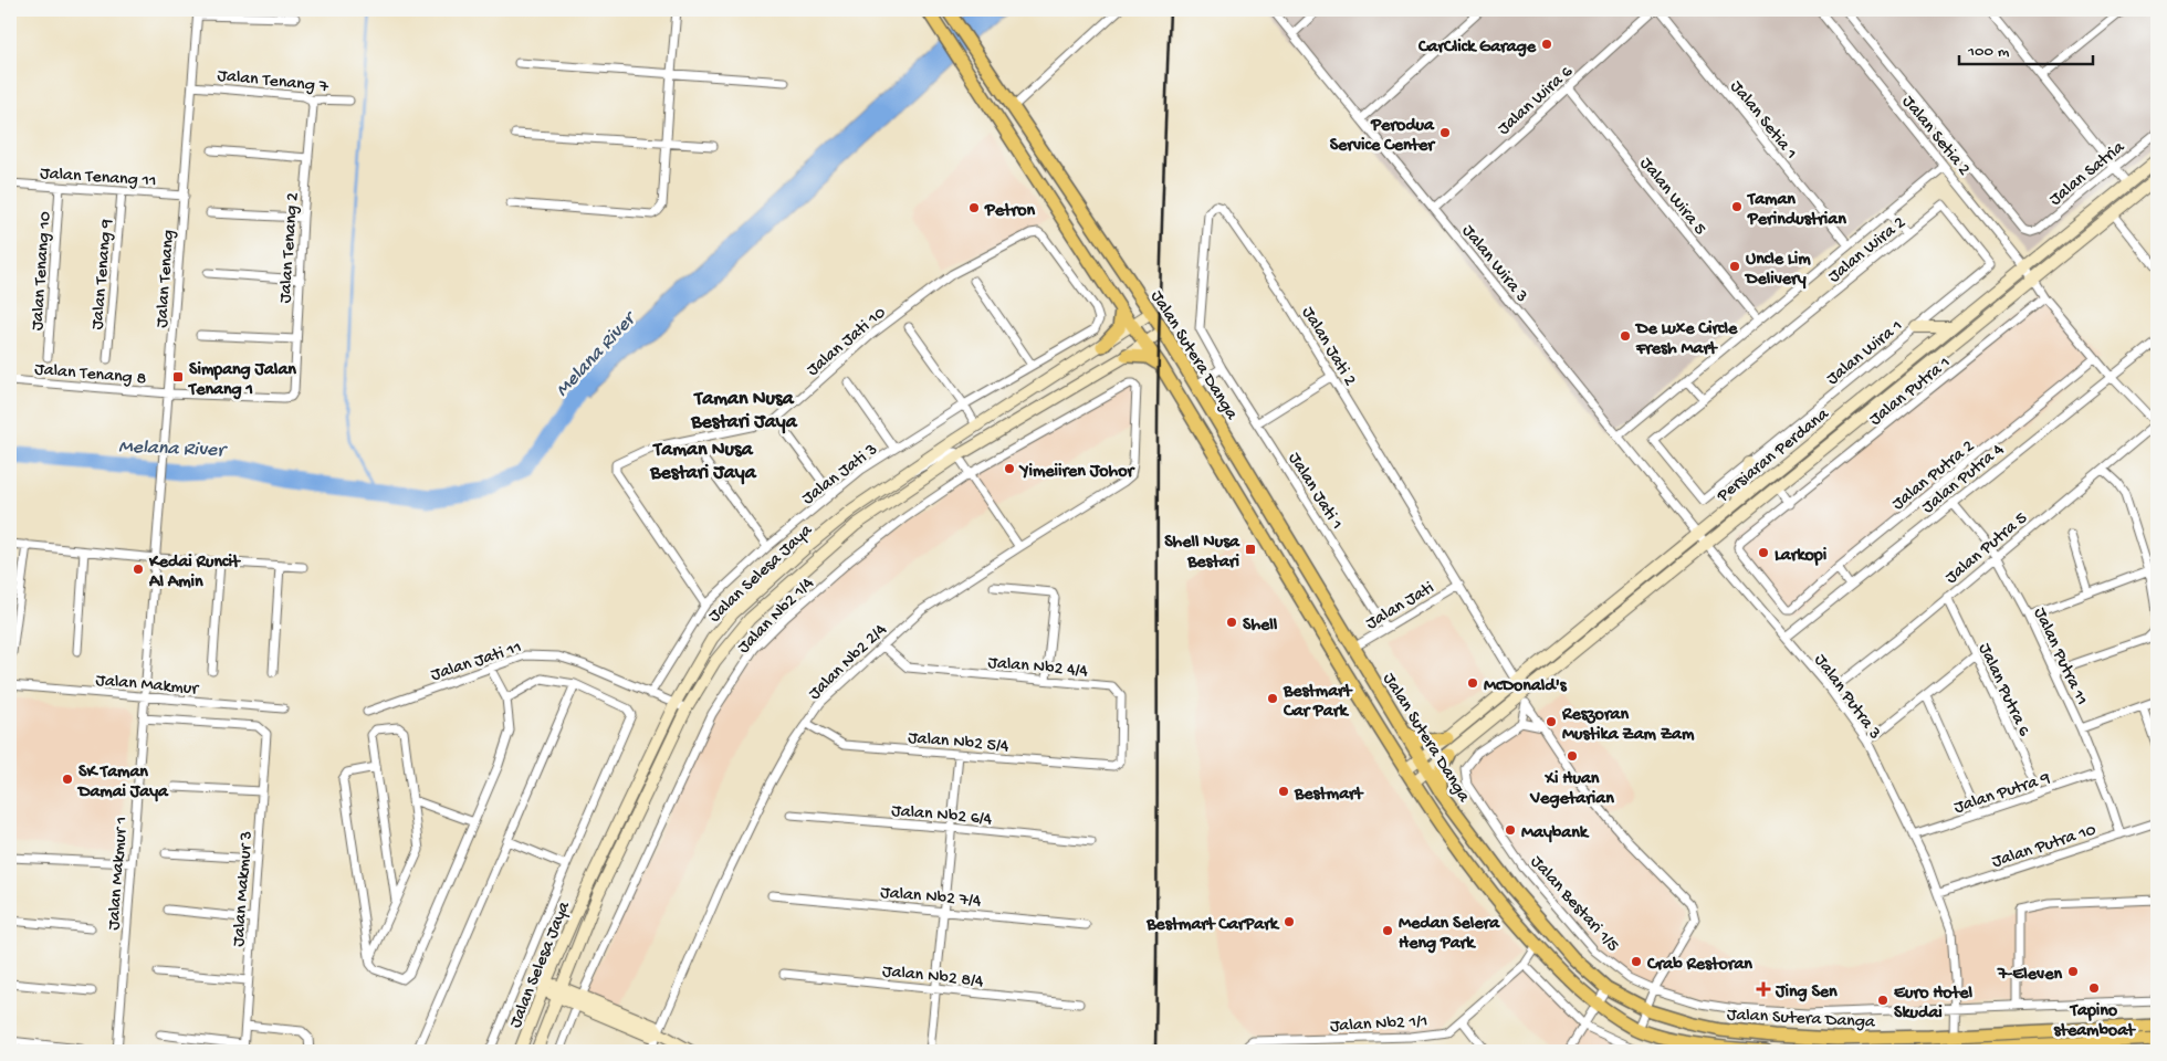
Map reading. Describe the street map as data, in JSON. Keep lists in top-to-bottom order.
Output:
{
  "streets": {
    "main road": ["Jalan Sutera Danga", "Persiaran Perdana", "Jalan Selesa Jaya"],
    "street": [
      "Jalan Tenang 7",
      "Jalan Wira 6",
      "Jalan Setia 1",
      "Jalan Setia 2",
      "Jalan Satria",
      "Jalan Tenang 11",
      "Jalan Wira 5",
      "Jalan Tenang 2",
      "Jalan Wira 2",
      "Jalan Wira 3",
      "Jalan Tenang 10",
      "Jalan Tenang 9",
      "Jalan Tenang",
      "Jalan Jati 10",
      "Jalan Jati 2",
      "Jalan Wira 1",
      "Jalan Tenang 8",
      "Jalan Putra 1",
      "Jalan Jati 3",
      "Jalan Putra 2",
      "Jalan Putra 4",
      "Jalan Jati 1",
      "Jalan Putra 5",
      "Jalan Jati",
      "Jalan Nb2 1/4",
      "Jalan Putra 11",
      "Jalan Jati 11",
      "Jalan Nb2 2/4",
      "Jalan Nb2 4/4",
      "Jalan Makmur",
      "Jalan Putra 6",
      "Jalan Putra 3",
      "Jalan Nb2 5/4",
      "Jalan Putra 9",
      "Jalan Nb2 6/4",
      "Jalan Putra 10",
      "Jalan Makmur 1",
      "Jalan Makmur 3",
      "Jalan Nb2 7/4",
      "Jalan Bestari 1/5",
      "Jalan Nb2 8/4",
      "Jalan Nb2 1/1"
    ]
  },
  "crossings": [
    ["Jalan Tenang 7", "Jalan Tenang 2"],
    ["Jalan Tenang 7", "Jalan Tenang"],
    ["Jalan Wira 6", "Jalan Wira 5"],
    ["Jalan Wira 6", "Jalan Wira 3"],
    ["Jalan Setia 2", "Jalan Putra 1"],
    ["Jalan Setia 2", "Persiaran Perdana"],
    ["Jalan Setia 2", "Jalan Putra 2"],
    ["Jalan Setia 2", "Jalan Putra 4"],
    ["Jalan Setia 2", "Jalan Putra 5"],
    ["Jalan Tenang 11", "Jalan Tenang 10"],
    ["Jalan Tenang 11", "Jalan Tenang 9"],
    ["Jalan Tenang 11", "Jalan Tenang"],
    ["Jalan Tenang 2", "Jalan Tenang 8"],
    ["Jalan Wira 2", "Jalan Wira 1"],
    ["Jalan Wira 3", "Persiaran Perdana"],
    ["Jalan Wira 3", "Jalan Putra 3"],
    ["Jalan Tenang", "Jalan Tenang 8"],
    ["Jalan Tenang", "Jalan Makmur"],
    ["Jalan Tenang", "Jalan Makmur 1"],
    ["Jalan Jati 10", "Jalan Jati 3"],
    ["Jalan Jati 2", "Persiaran Perdana"],
    ["Jalan Jati 2", "Jalan Jati 1"],
    ["Jalan Jati 2", "Jalan Jati"],
    ["Jalan Sutera Danga", "Persiaran Perdana"],
    ["Jalan Sutera Danga", "Jalan Selesa Jaya"],
    ["Jalan Sutera Danga", "Jalan Jati"],
    ["Jalan Sutera Danga", "Jalan Putra 3"],
    ["Jalan Sutera Danga", "Jalan Nb2 1/1"],
    ["Jalan Putra 1", "Jalan Putra 2"],
    ["Persiaran Perdana", "Jalan Putra 3"],
    ["Jalan Jati 3", "Jalan Jati 11"],
    ["Jalan Putra 4", "Jalan Putra 11"],
    ["Jalan Putra 4", "Jalan Putra 3"],
    ["Jalan Jati 1", "Jalan Jati"],
    ["Jalan Putra 5", "Jalan Putra 11"],
    ["Jalan Putra 5", "Jalan Putra 6"],
    ["Jalan Putra 5", "Jalan Putra 3"],
    ["Jalan Selesa Jaya", "Jalan Jati 11"],
    ["Jalan Nb2 1/4", "Jalan Nb2 2/4"],
    ["Jalan Putra 11", "Jalan Putra 9"],
    ["Jalan Putra 11", "Jalan Putra 10"],
    ["Jalan Nb2 2/4", "Jalan Nb2 4/4"],
    ["Jalan Nb2 2/4", "Jalan Nb2 5/4"],
    ["Jalan Nb2 4/4", "Jalan Nb2 5/4"],
    ["Jalan Makmur", "Jalan Makmur 1"],
    ["Jalan Putra 6", "Jalan Putra 9"],
    ["Jalan Putra 3", "Jalan Putra 9"],
    ["Jalan Putra 3", "Jalan Putra 10"],
    ["Jalan Putra 3", "Jalan Bestari 1/5"],
    ["Jalan Makmur 1", "Jalan Makmur 3"]
  ],
  "districts": ["Taman Nusa Bestari Jaya", "Taman Nusa Bestari Jaya"],
  "water": ["Melana River"],
  "places": {
    "other": [
      "CarClick Garage",
      "Perodua Service Center",
      "Taman Perindustrian",
      "Petron",
      "Uncle Lim Delivery",
      "De Luxe Circle Fresh Mart",
      "Yimeiiren Johor",
      "Larkopi",
      "Kedai Runcit Al Amin",
      "Shell",
      "McDonald's",
      "Bestmart Car Park",
      "Reszoran Mustika Zam Zam",
      "Xi Huan Vegetarian",
      "SK Taman Damai Jaya",
      "Bestmart",
      "Maybank",
      "Bestmart CarPark",
      "Medan Selera Heng Park",
      "Crab Restoran",
      "7-Eleven",
      "Tapino steamboat",
      "Euro Hotel Skudai"
    ],
    "transit": ["Simpang Jalan Tenang 1", "Shell Nusa Bestari"],
    "health": ["Jing Sen"]
  },
  "scale_bar": "100 m"
}
